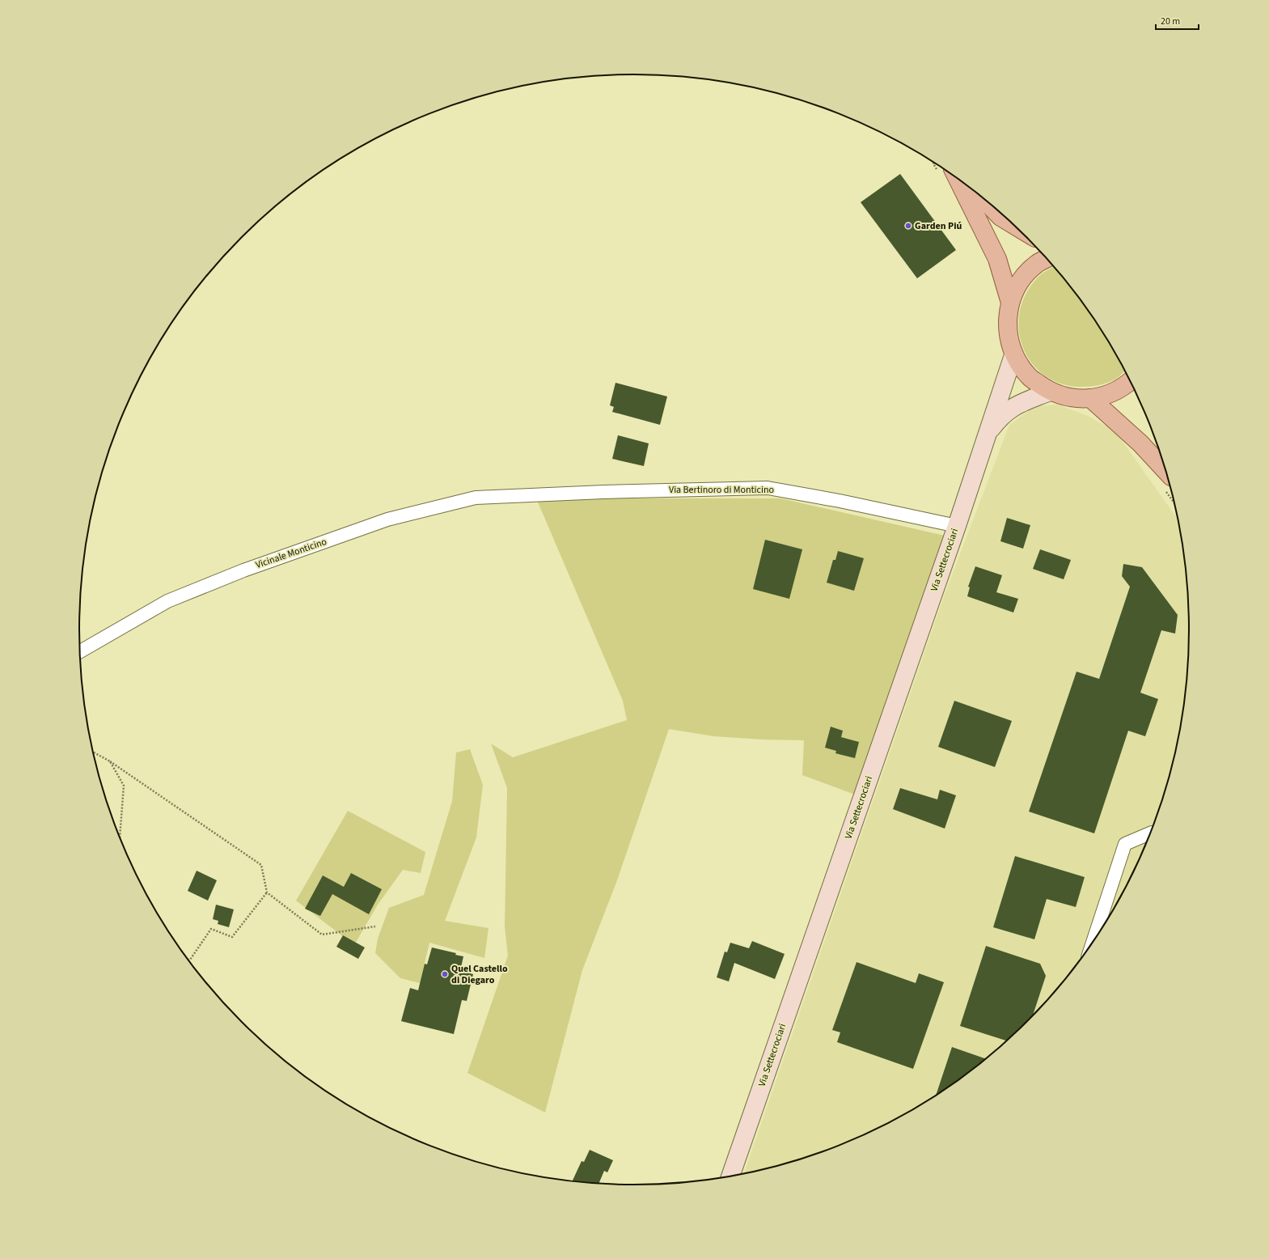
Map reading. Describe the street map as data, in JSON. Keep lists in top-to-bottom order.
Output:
{
  "streets": {
    "main road": ["Via Settecrociari"],
    "street": ["Via Bertinoro di Monticino", "Vicinale Monticino"]
  },
  "crossings": [
    ["Via Bertinoro di Monticino", "Vicinale Monticino"],
    ["Via Bertinoro di Monticino", "Via Settecrociari"]
  ],
  "places": ["Garden Piú", "Quel Castello di Diegaro"],
  "scale_bar": "20 m"
}
